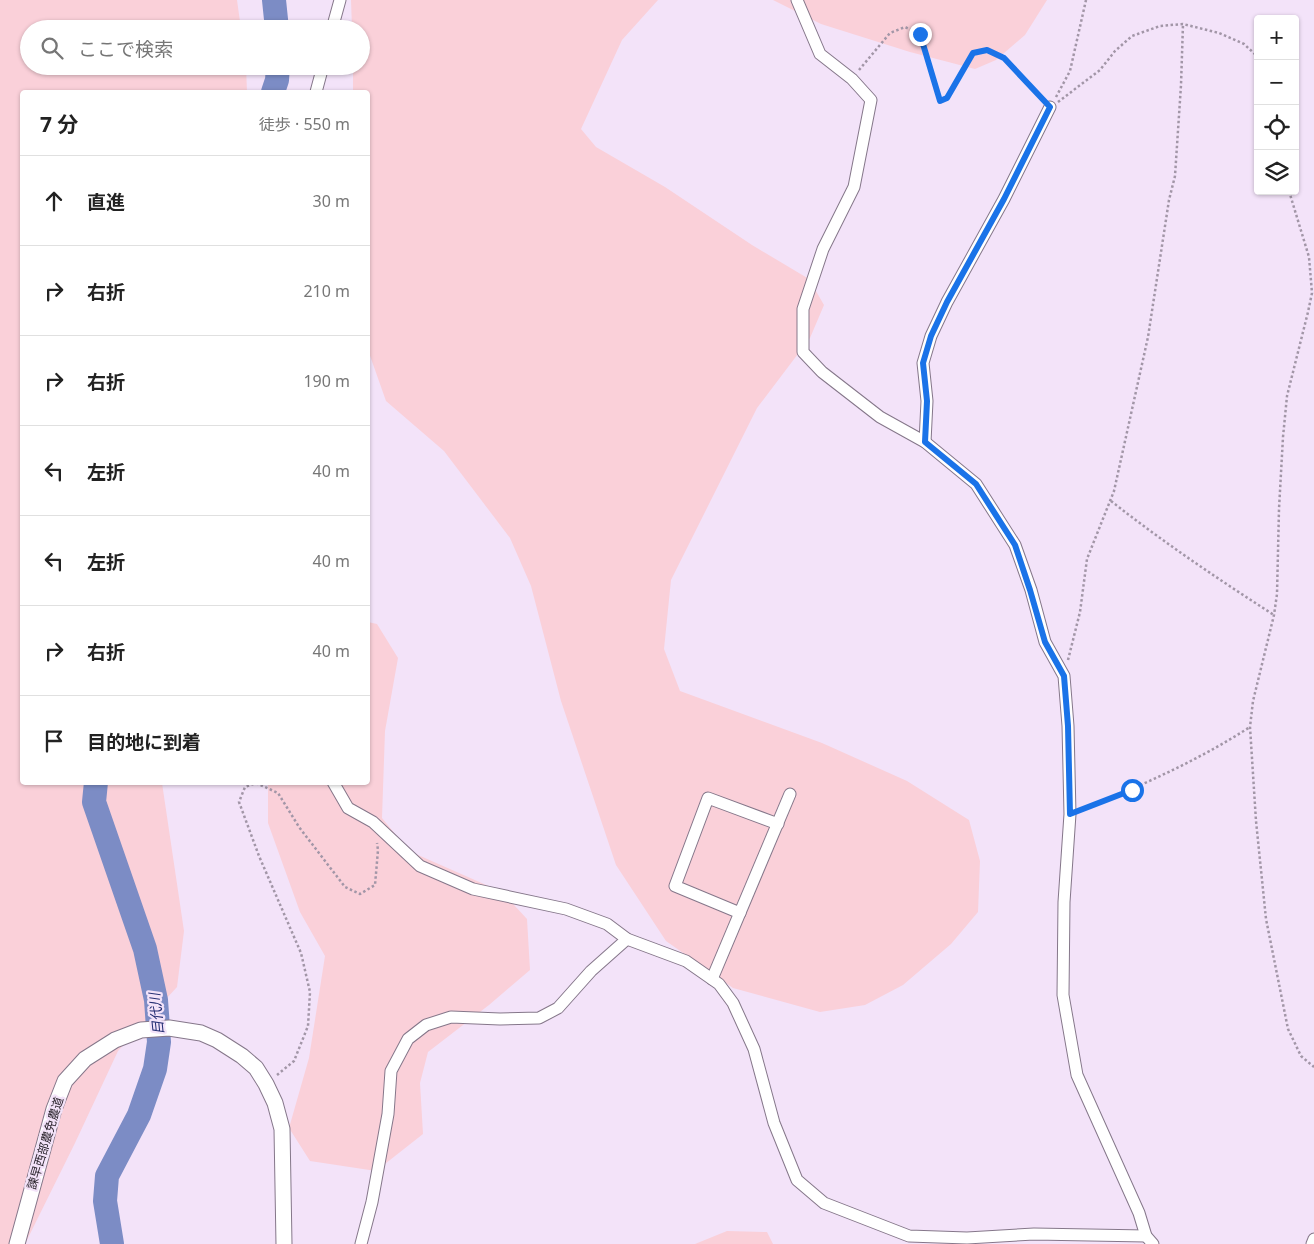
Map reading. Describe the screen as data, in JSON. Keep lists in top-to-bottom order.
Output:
{
  "streets": {
    "street": ["諫早西部農免農道"]
  },
  "water": ["目代川"],
  "page": {
    "map_buttons": ["+", "−"],
    "search": "ここで検索",
    "heading": ["7 分", "徒歩 · 550 m"],
    "list": [
      ["直進", "30 m"],
      ["右折", "210 m"],
      ["右折", "190 m"],
      ["左折", "40 m"],
      ["左折", "40 m"],
      ["右折", "40 m"],
      "目的地に到着"
    ]
  }
}
